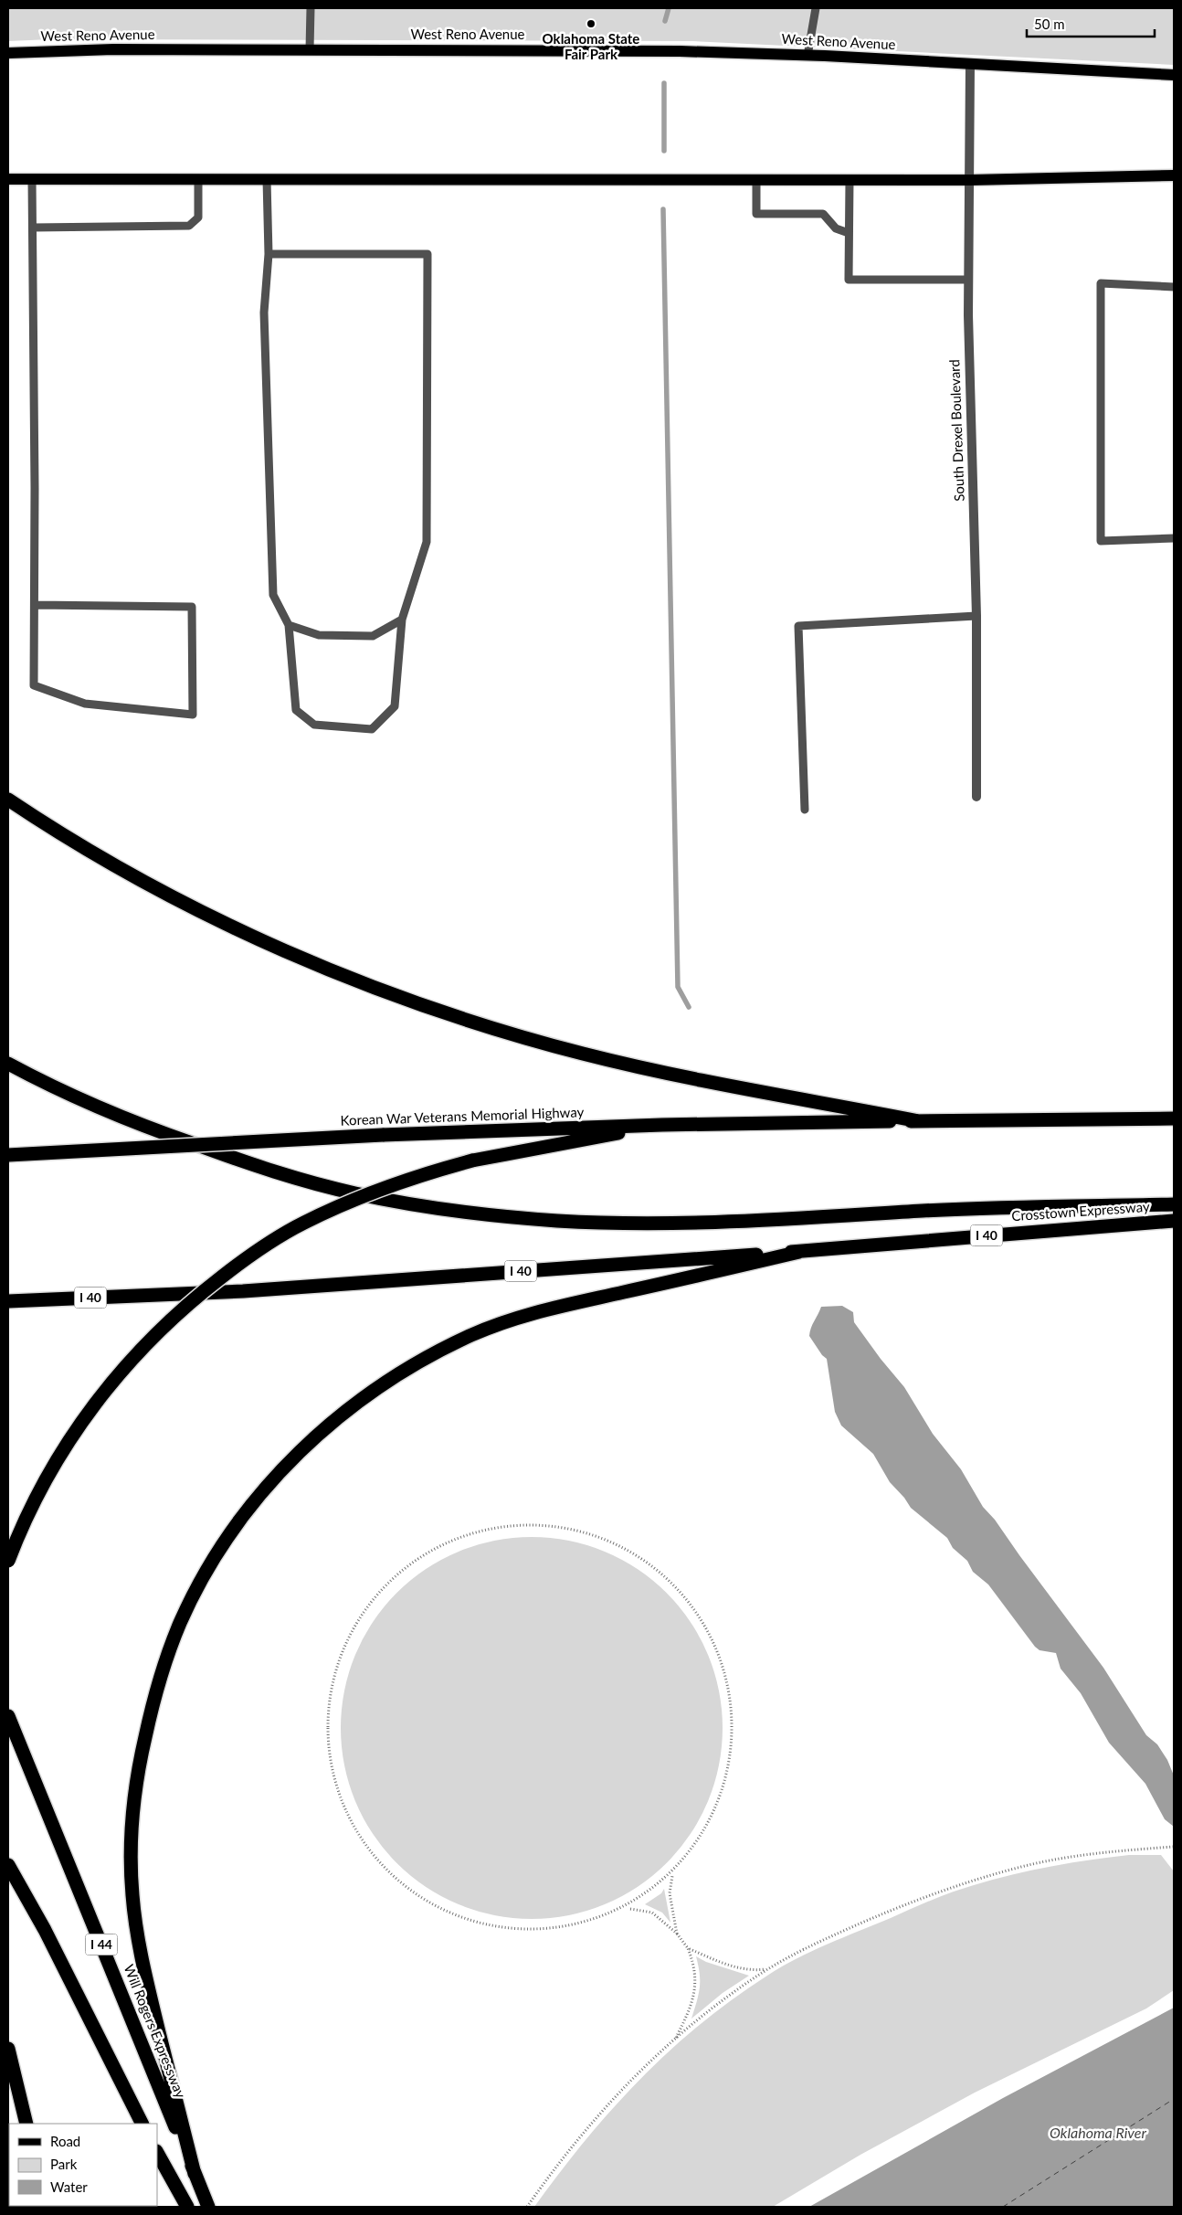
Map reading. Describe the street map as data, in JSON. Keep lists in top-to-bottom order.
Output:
{
  "streets": {
    "highway": [
      "Korean War Veterans Memorial Highway",
      "Crosstown Expressway",
      "I 40",
      "I 44",
      "Will Rogers Expressway"
    ],
    "main road": ["West Reno Avenue"],
    "street": ["South Drexel Boulevard"]
  },
  "crossings": [
    ["West Reno Avenue", "South Drexel Boulevard"],
    ["Crosstown Expressway", "I 40"]
  ],
  "water": ["Oklahoma River"],
  "places": ["Oklahoma State Fair Park"],
  "legend": ["Road", "Park", "Water"],
  "scale_bar": "50 m"
}
